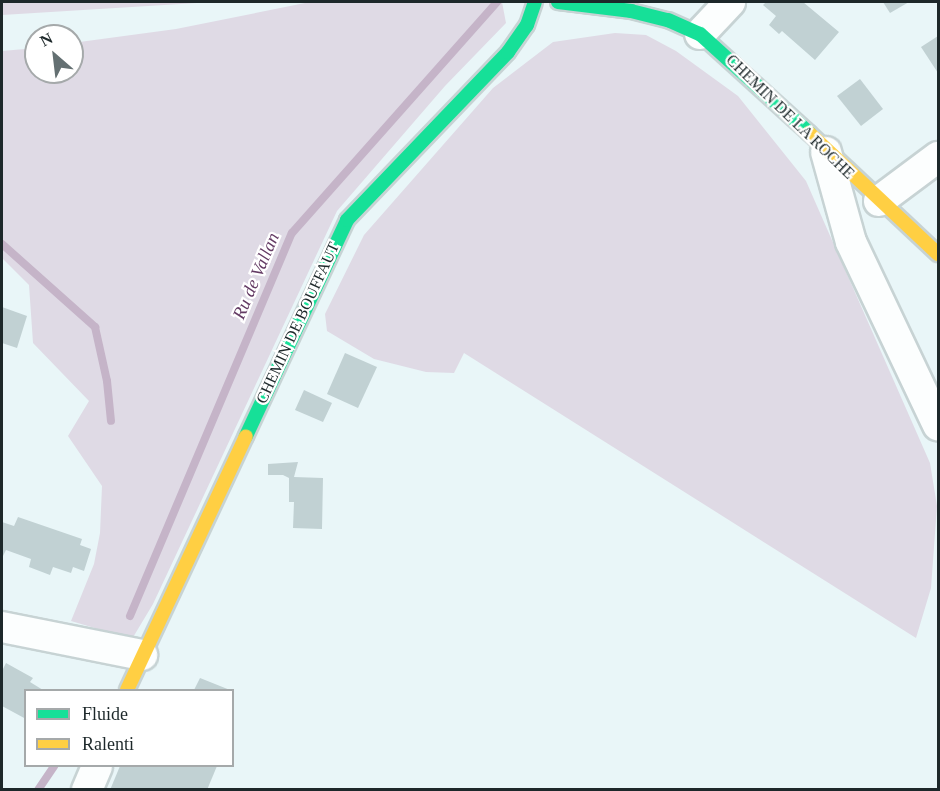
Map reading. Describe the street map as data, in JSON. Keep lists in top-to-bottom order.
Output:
{
  "streets": {
    "street": ["CHEMIN DE LA ROCHE", "CHEMIN DE BOUFFAUT"]
  },
  "water": ["Ru de Vallan"],
  "legend": ["Fluide", "Ralenti"],
  "north": "top left"
}
